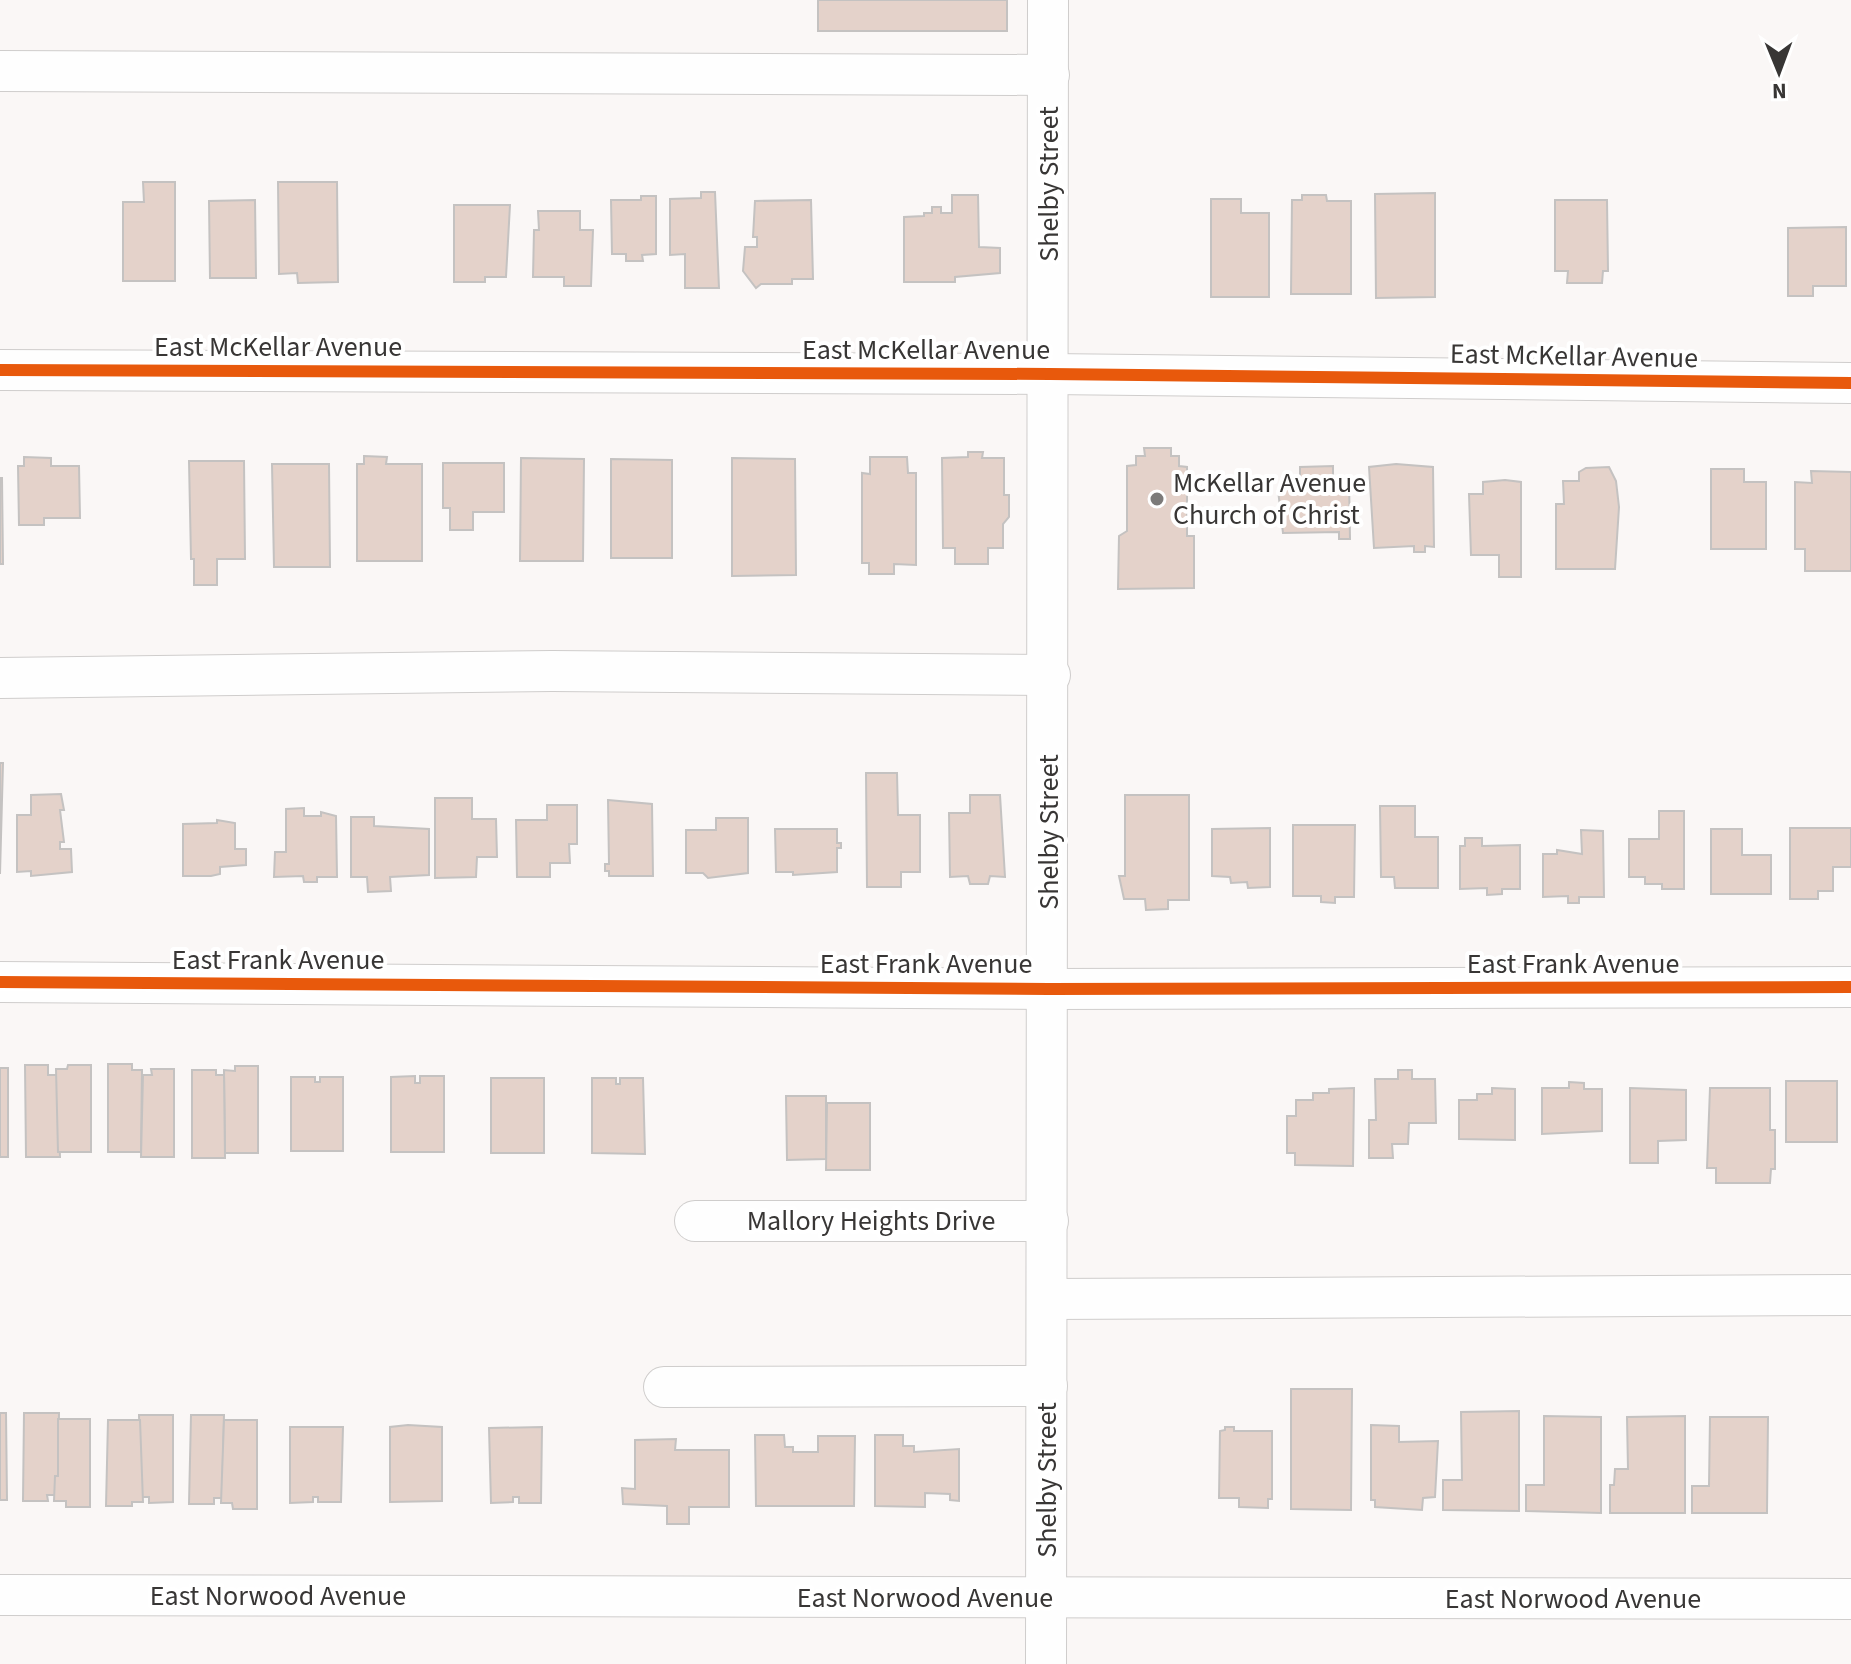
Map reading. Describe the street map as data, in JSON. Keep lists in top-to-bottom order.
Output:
{
  "streets": {
    "street": [
      "Shelby Street",
      "East McKellar Avenue",
      "East Frank Avenue",
      "Mallory Heights Drive",
      "East Norwood Avenue"
    ]
  },
  "crossings": [
    ["Shelby Street", "East McKellar Avenue"],
    ["Shelby Street", "East Frank Avenue"],
    ["Shelby Street", "Mallory Heights Drive"],
    ["Shelby Street", "East Norwood Avenue"]
  ],
  "places": ["McKellar Avenue Church of Christ"],
  "north": "bottom"
}
